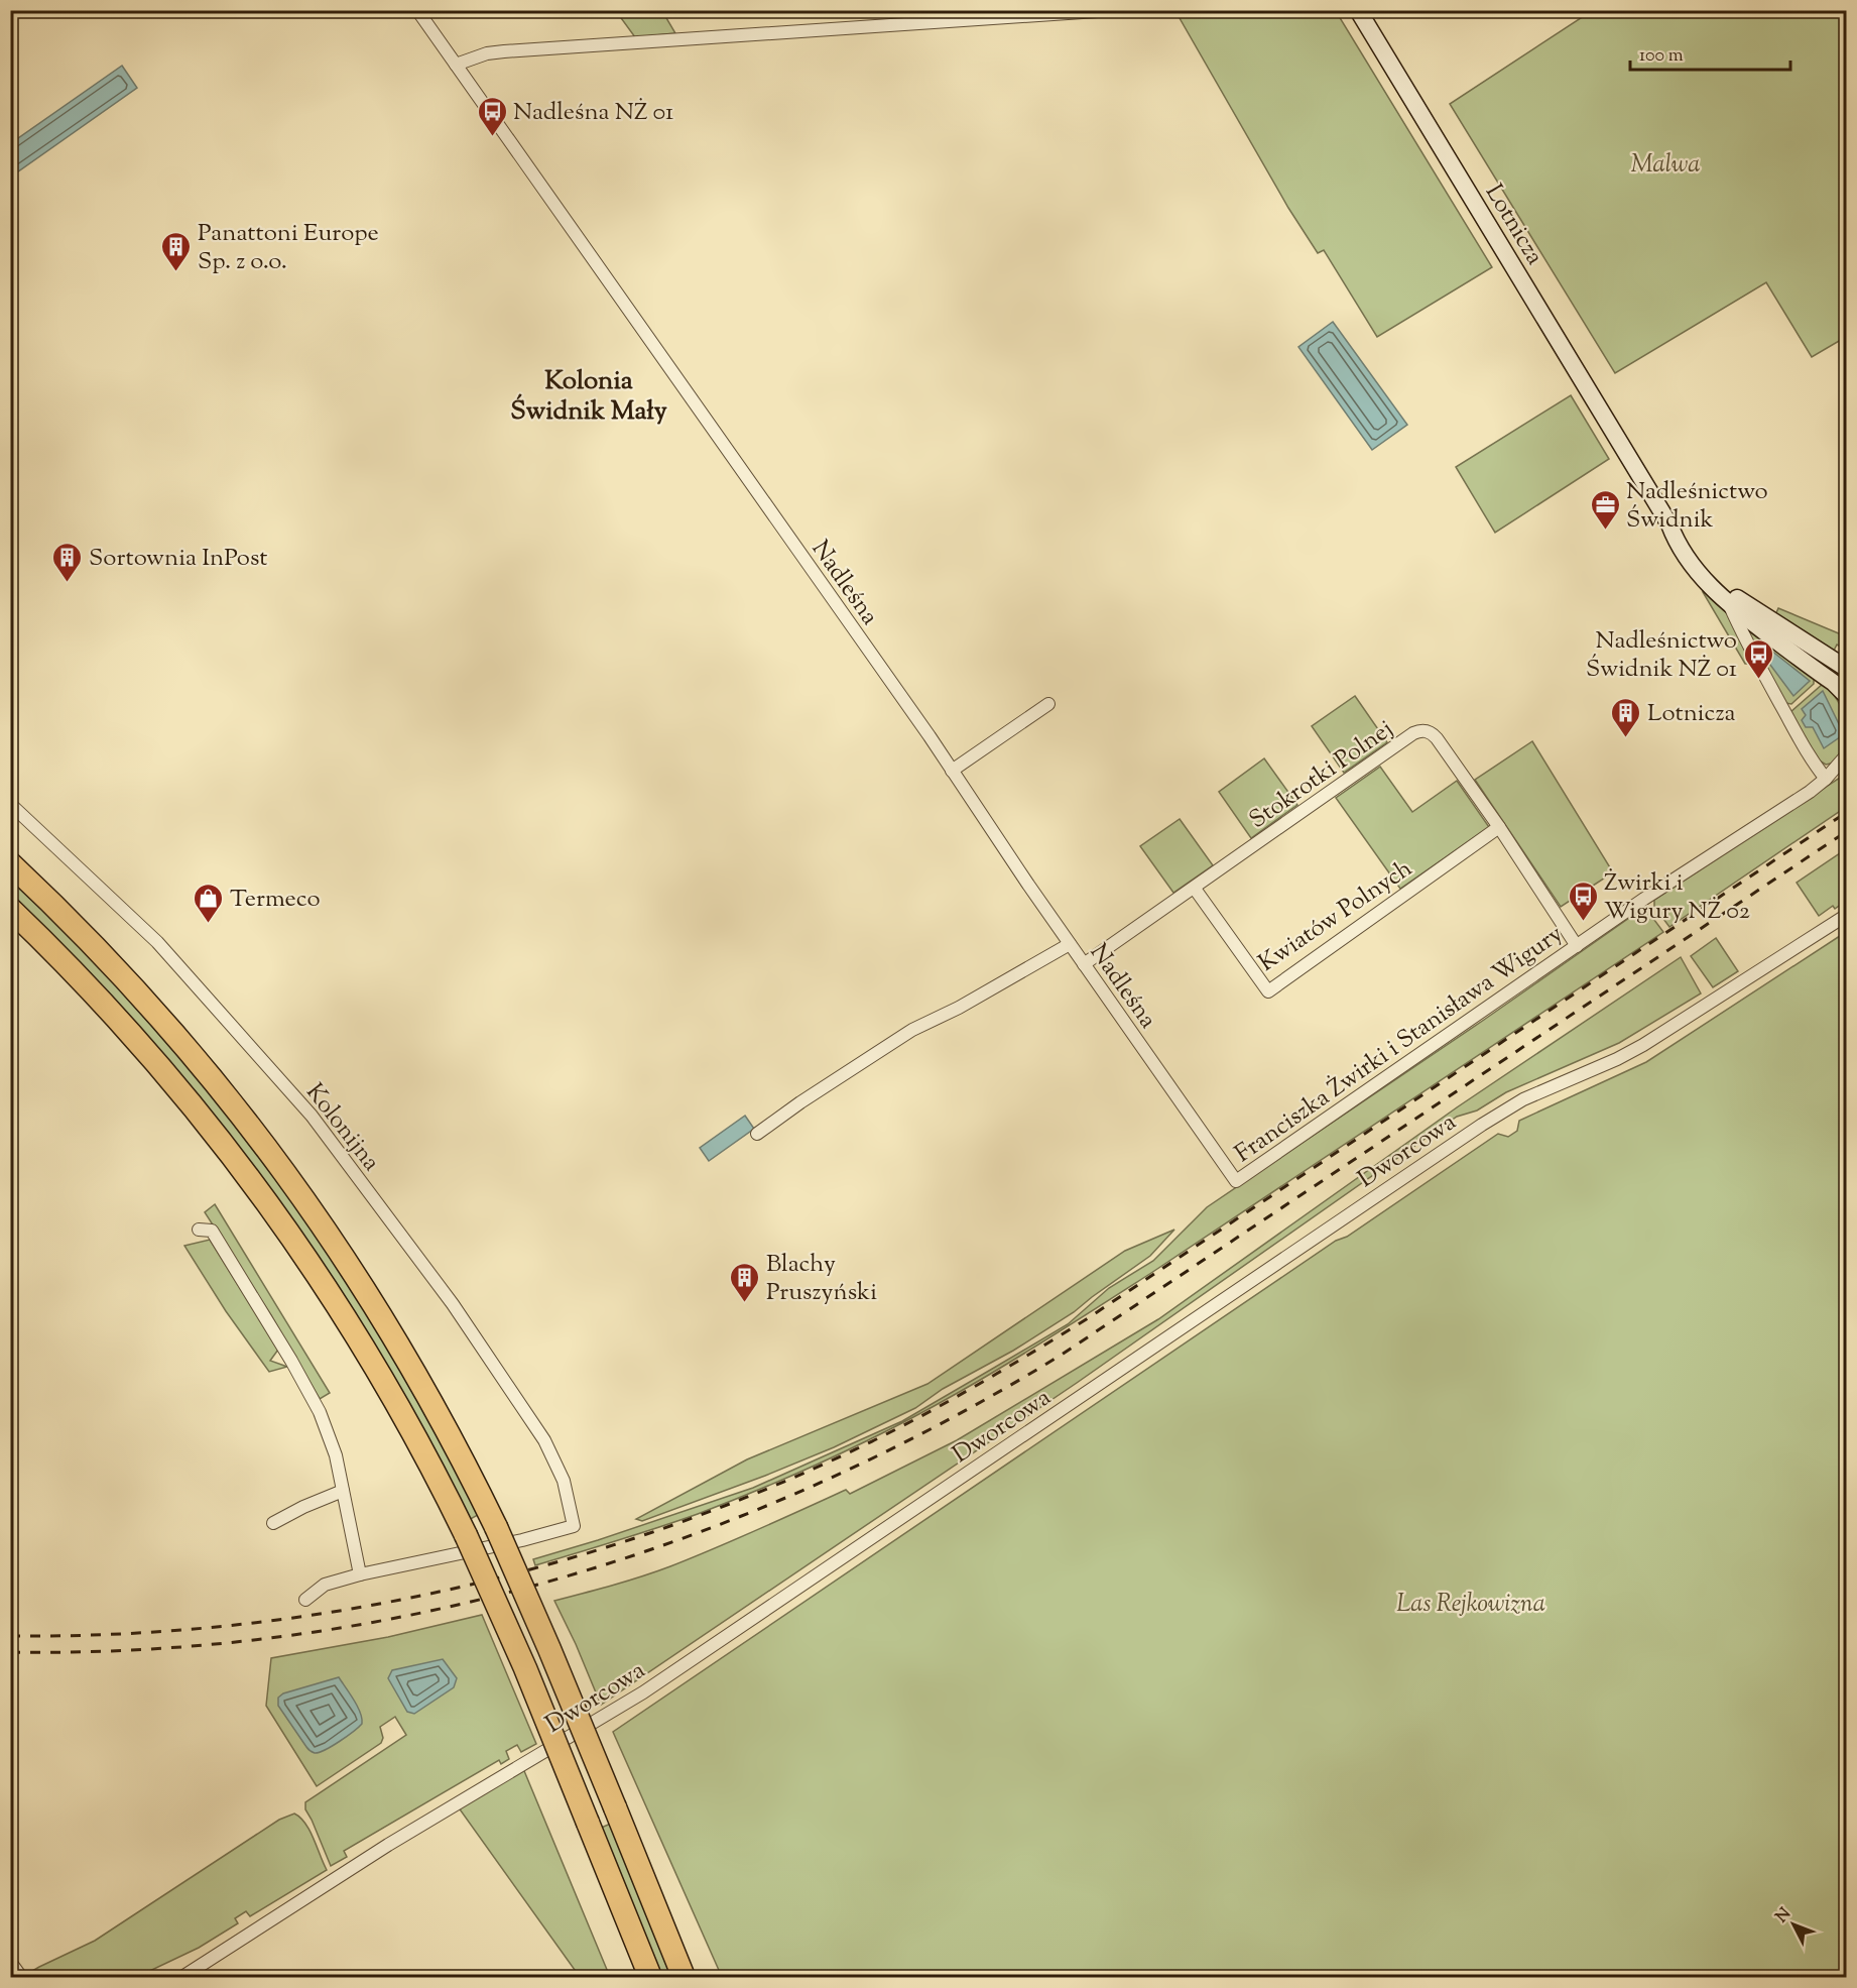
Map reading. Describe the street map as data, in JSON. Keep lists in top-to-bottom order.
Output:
{
  "streets": {
    "main road": ["Lotnicza"],
    "street": [
      "Nadleśna",
      "Stokrotki Polnej",
      "Kwiatów Polnych",
      "Franciszka Żwirki i Stanisława Wigury",
      "Kolonijna",
      "Dworcowa"
    ]
  },
  "crossings": [
    ["Nadleśna", "Stokrotki Polnej"],
    ["Nadleśna", "Franciszka Żwirki i Stanisława Wigury"],
    ["Stokrotki Polnej", "Kwiatów Polnych"],
    ["Stokrotki Polnej", "Franciszka Żwirki i Stanisława Wigury"]
  ],
  "districts": ["Kolonia Świdnik Mały"],
  "parks": ["Malwa", "Las Rejkowizna"],
  "places": {
    "bus stop": ["Nadleśna NŻ 01", "Nadleśnictwo Świdnik NŻ 01", "Żwirki i Wigury NŻ 02"],
    "building": [
      "Panattoni Europe Sp. z o.o.",
      "Sortownia InPost",
      "Lotnicza",
      "Blachy Pruszyński"
    ],
    "office": ["Nadleśnictwo Świdnik"],
    "shop": ["Termeco"]
  },
  "scale_bar": "100 m",
  "north": "top left"
}
